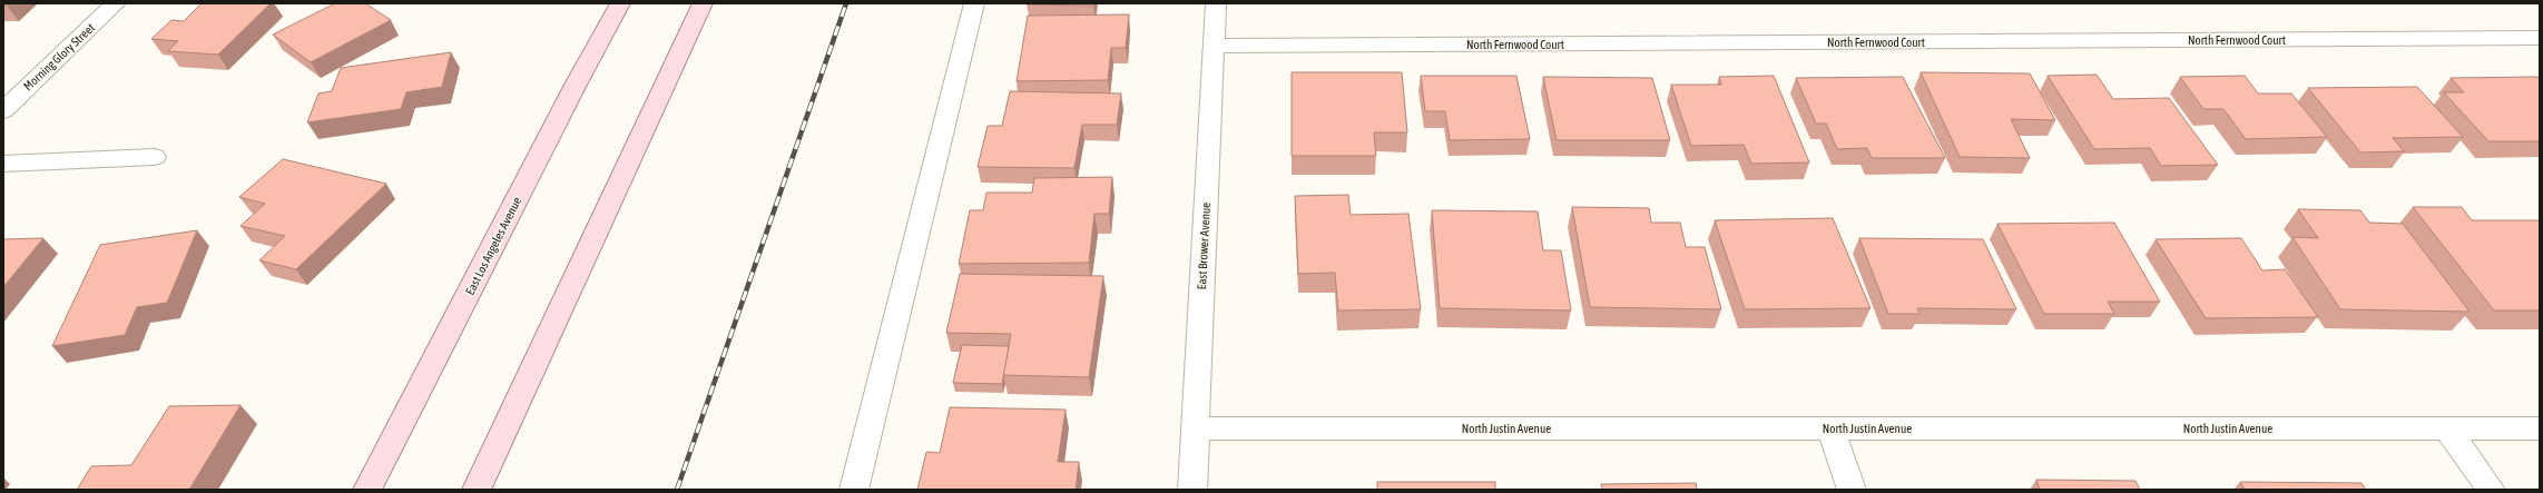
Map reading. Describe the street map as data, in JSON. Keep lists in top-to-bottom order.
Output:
{
  "streets": {
    "main road": ["East Los Angeles Avenue"],
    "street": [
      "North Fernwood Court",
      "Morning Glory Street",
      "East Brower Avenue",
      "North Justin Avenue"
    ]
  },
  "crossings": [
    ["North Fernwood Court", "East Brower Avenue"],
    ["East Brower Avenue", "North Justin Avenue"]
  ]
}
